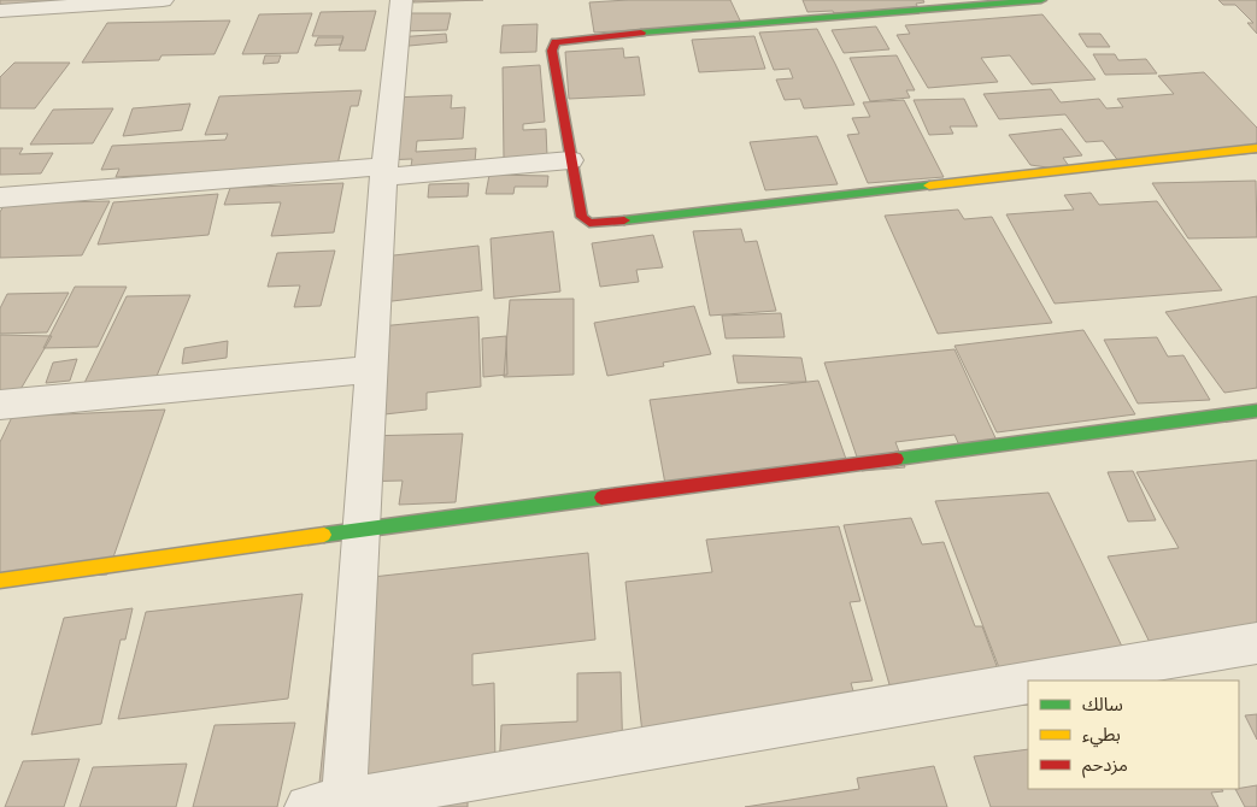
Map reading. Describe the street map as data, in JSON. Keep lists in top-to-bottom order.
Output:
{
  "legend": ["سالك", "بطيء", "مزدحم"]
}
